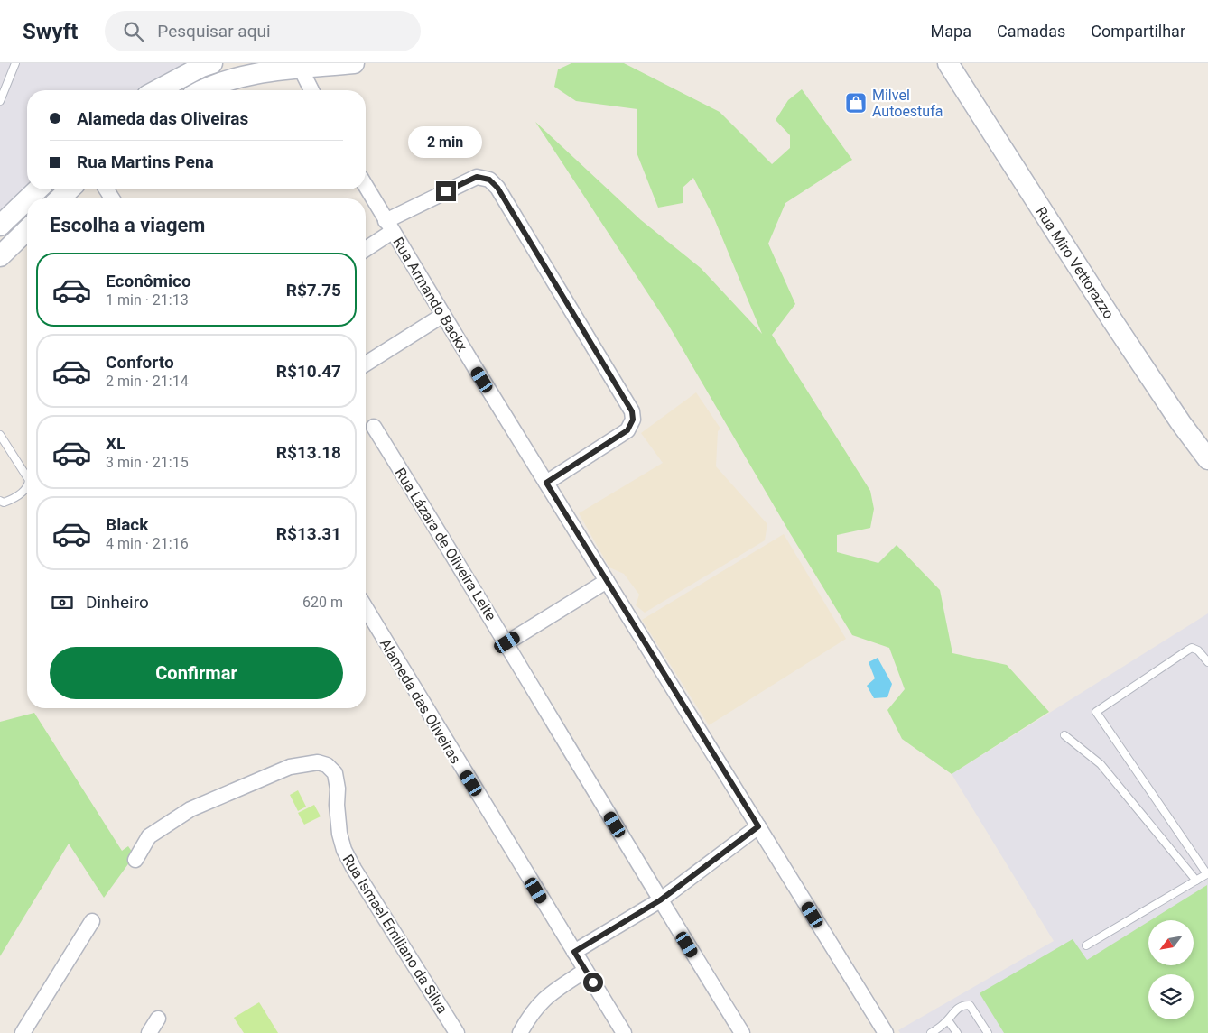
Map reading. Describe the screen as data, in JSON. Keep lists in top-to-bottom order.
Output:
{
  "streets": {
    "street": [
      "Rua Miro Vettorazzo",
      "Rua Armando Backx",
      "Rua Lázara de Oliveira Leite",
      "Alameda das Oliveiras",
      "Rua Ismael Emiliano da Silva"
    ]
  },
  "places": {
    "shop": ["Milvel Autoestufa"]
  },
  "north": "bottom left",
  "page": {
    "header": "Swyft",
    "search": "Pesquisar aqui",
    "nav": ["Mapa", "Camadas", "Compartilhar"],
    "banner": ["Alameda das Oliveiras", "Rua Martins Pena"],
    "bubble": "2 min",
    "heading": "Escolha a viagem",
    "list": [
      {
        "name": "Econômico",
        "note": "1 min · 21:13",
        "value": "R$7.75"
      },
      {
        "name": "Conforto",
        "note": "2 min · 21:14",
        "value": "R$10.47"
      },
      {
        "name": "XL",
        "note": "3 min · 21:15",
        "value": "R$13.18"
      },
      {
        "name": "Black",
        "note": "4 min · 21:16",
        "value": "R$13.31"
      }
    ],
    "pay": ["Dinheiro", "620 m"],
    "buttons": "Confirmar"
  }
}
